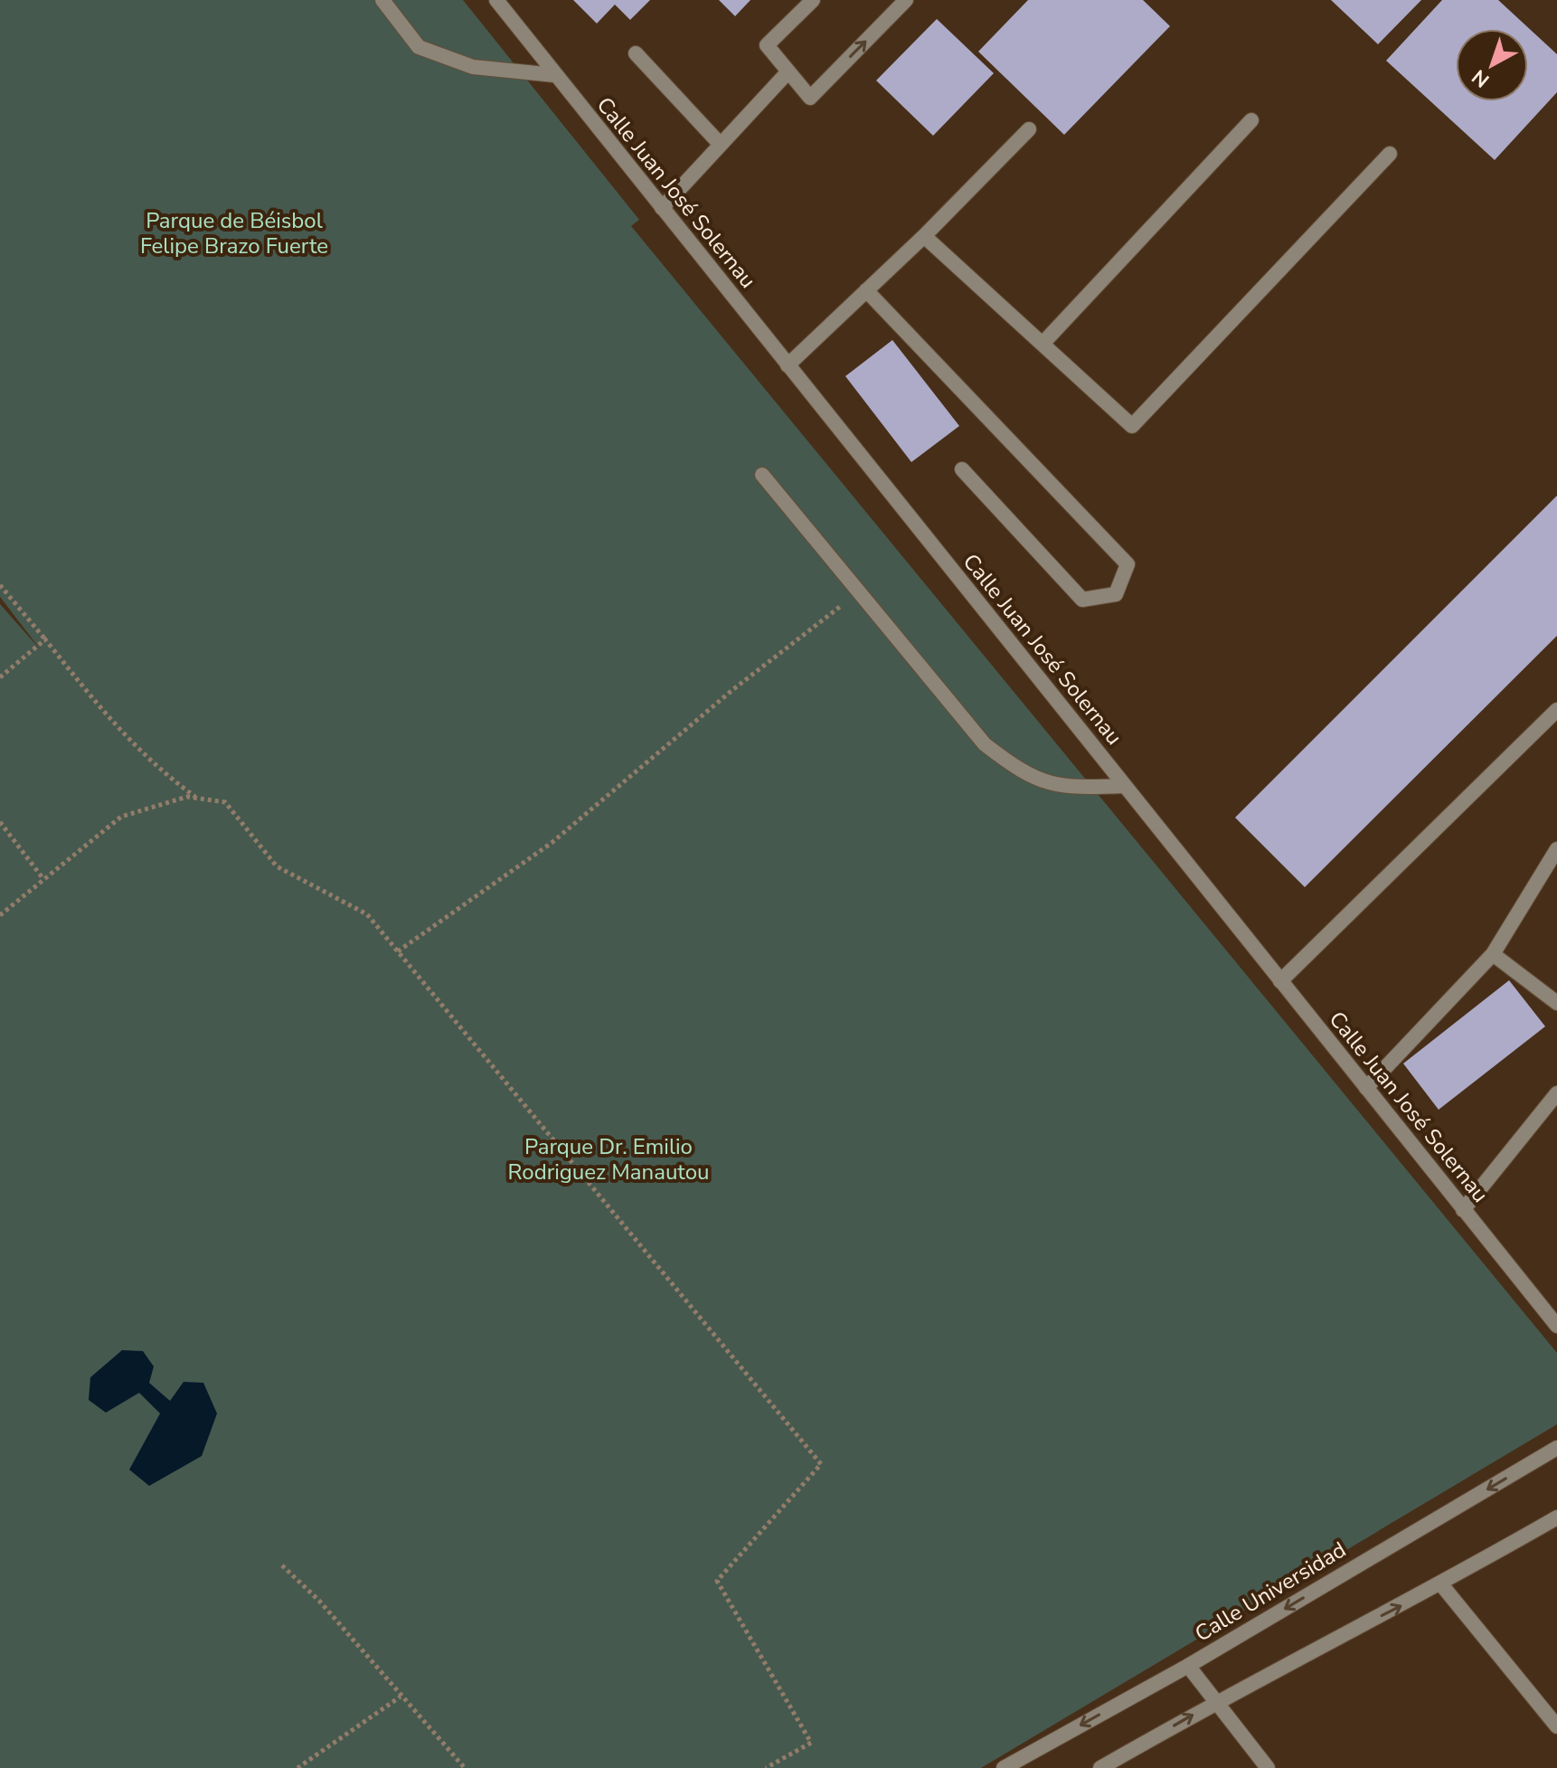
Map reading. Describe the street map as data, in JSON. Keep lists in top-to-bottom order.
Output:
{
  "streets": {
    "street": ["Calle Juan José Solernau", "Calle Universidad"]
  },
  "parks": ["Parque de Béisbol Felipe Brazo Fuerte", "Parque Dr. Emilio Rodriguez Manautou"],
  "north": "bottom left"
}
